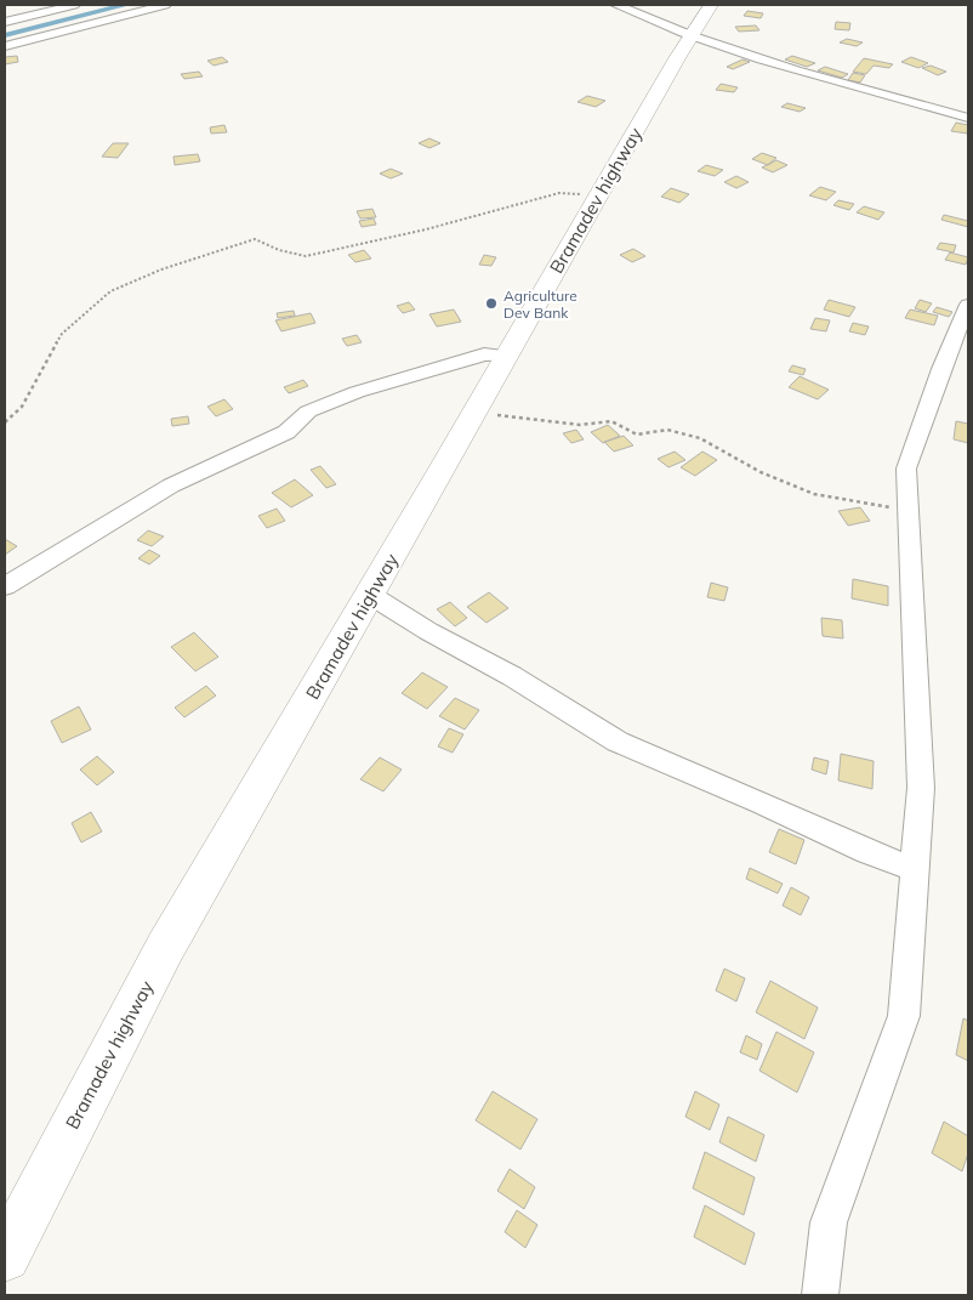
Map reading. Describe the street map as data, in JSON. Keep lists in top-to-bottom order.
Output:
{
  "streets": {
    "street": ["Bramadev highway"]
  },
  "places": ["Agriculture Dev Bank"]
}
